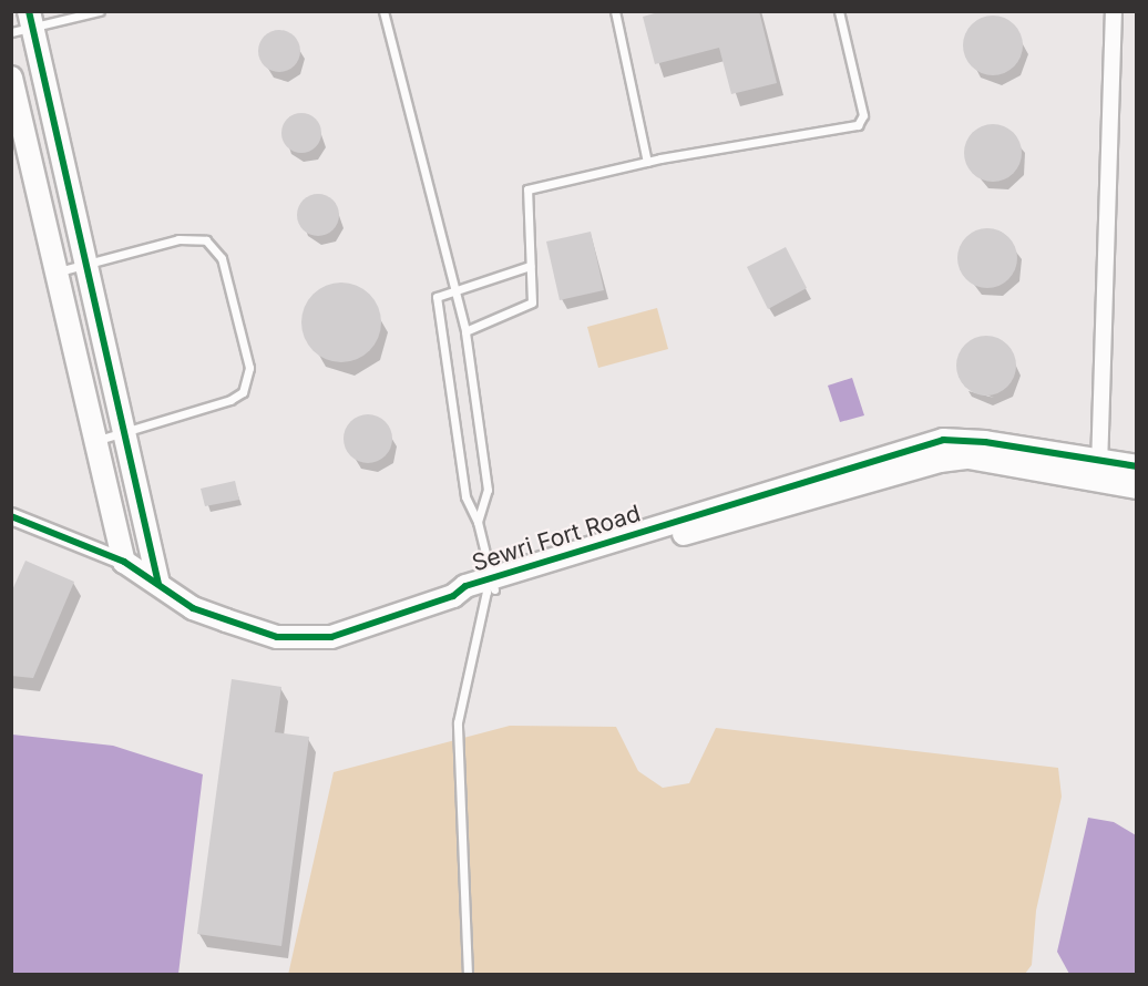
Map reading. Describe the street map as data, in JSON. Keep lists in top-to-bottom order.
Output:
{
  "streets": {
    "street": ["Sewri Fort Road"]
  }
}
